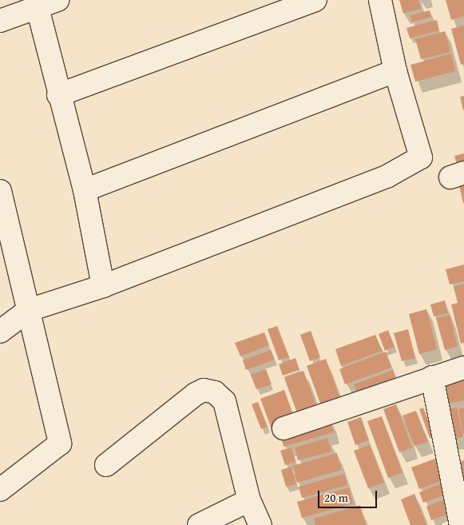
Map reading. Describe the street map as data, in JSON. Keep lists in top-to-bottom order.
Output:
{
  "scale_bar": "20 m"
}
